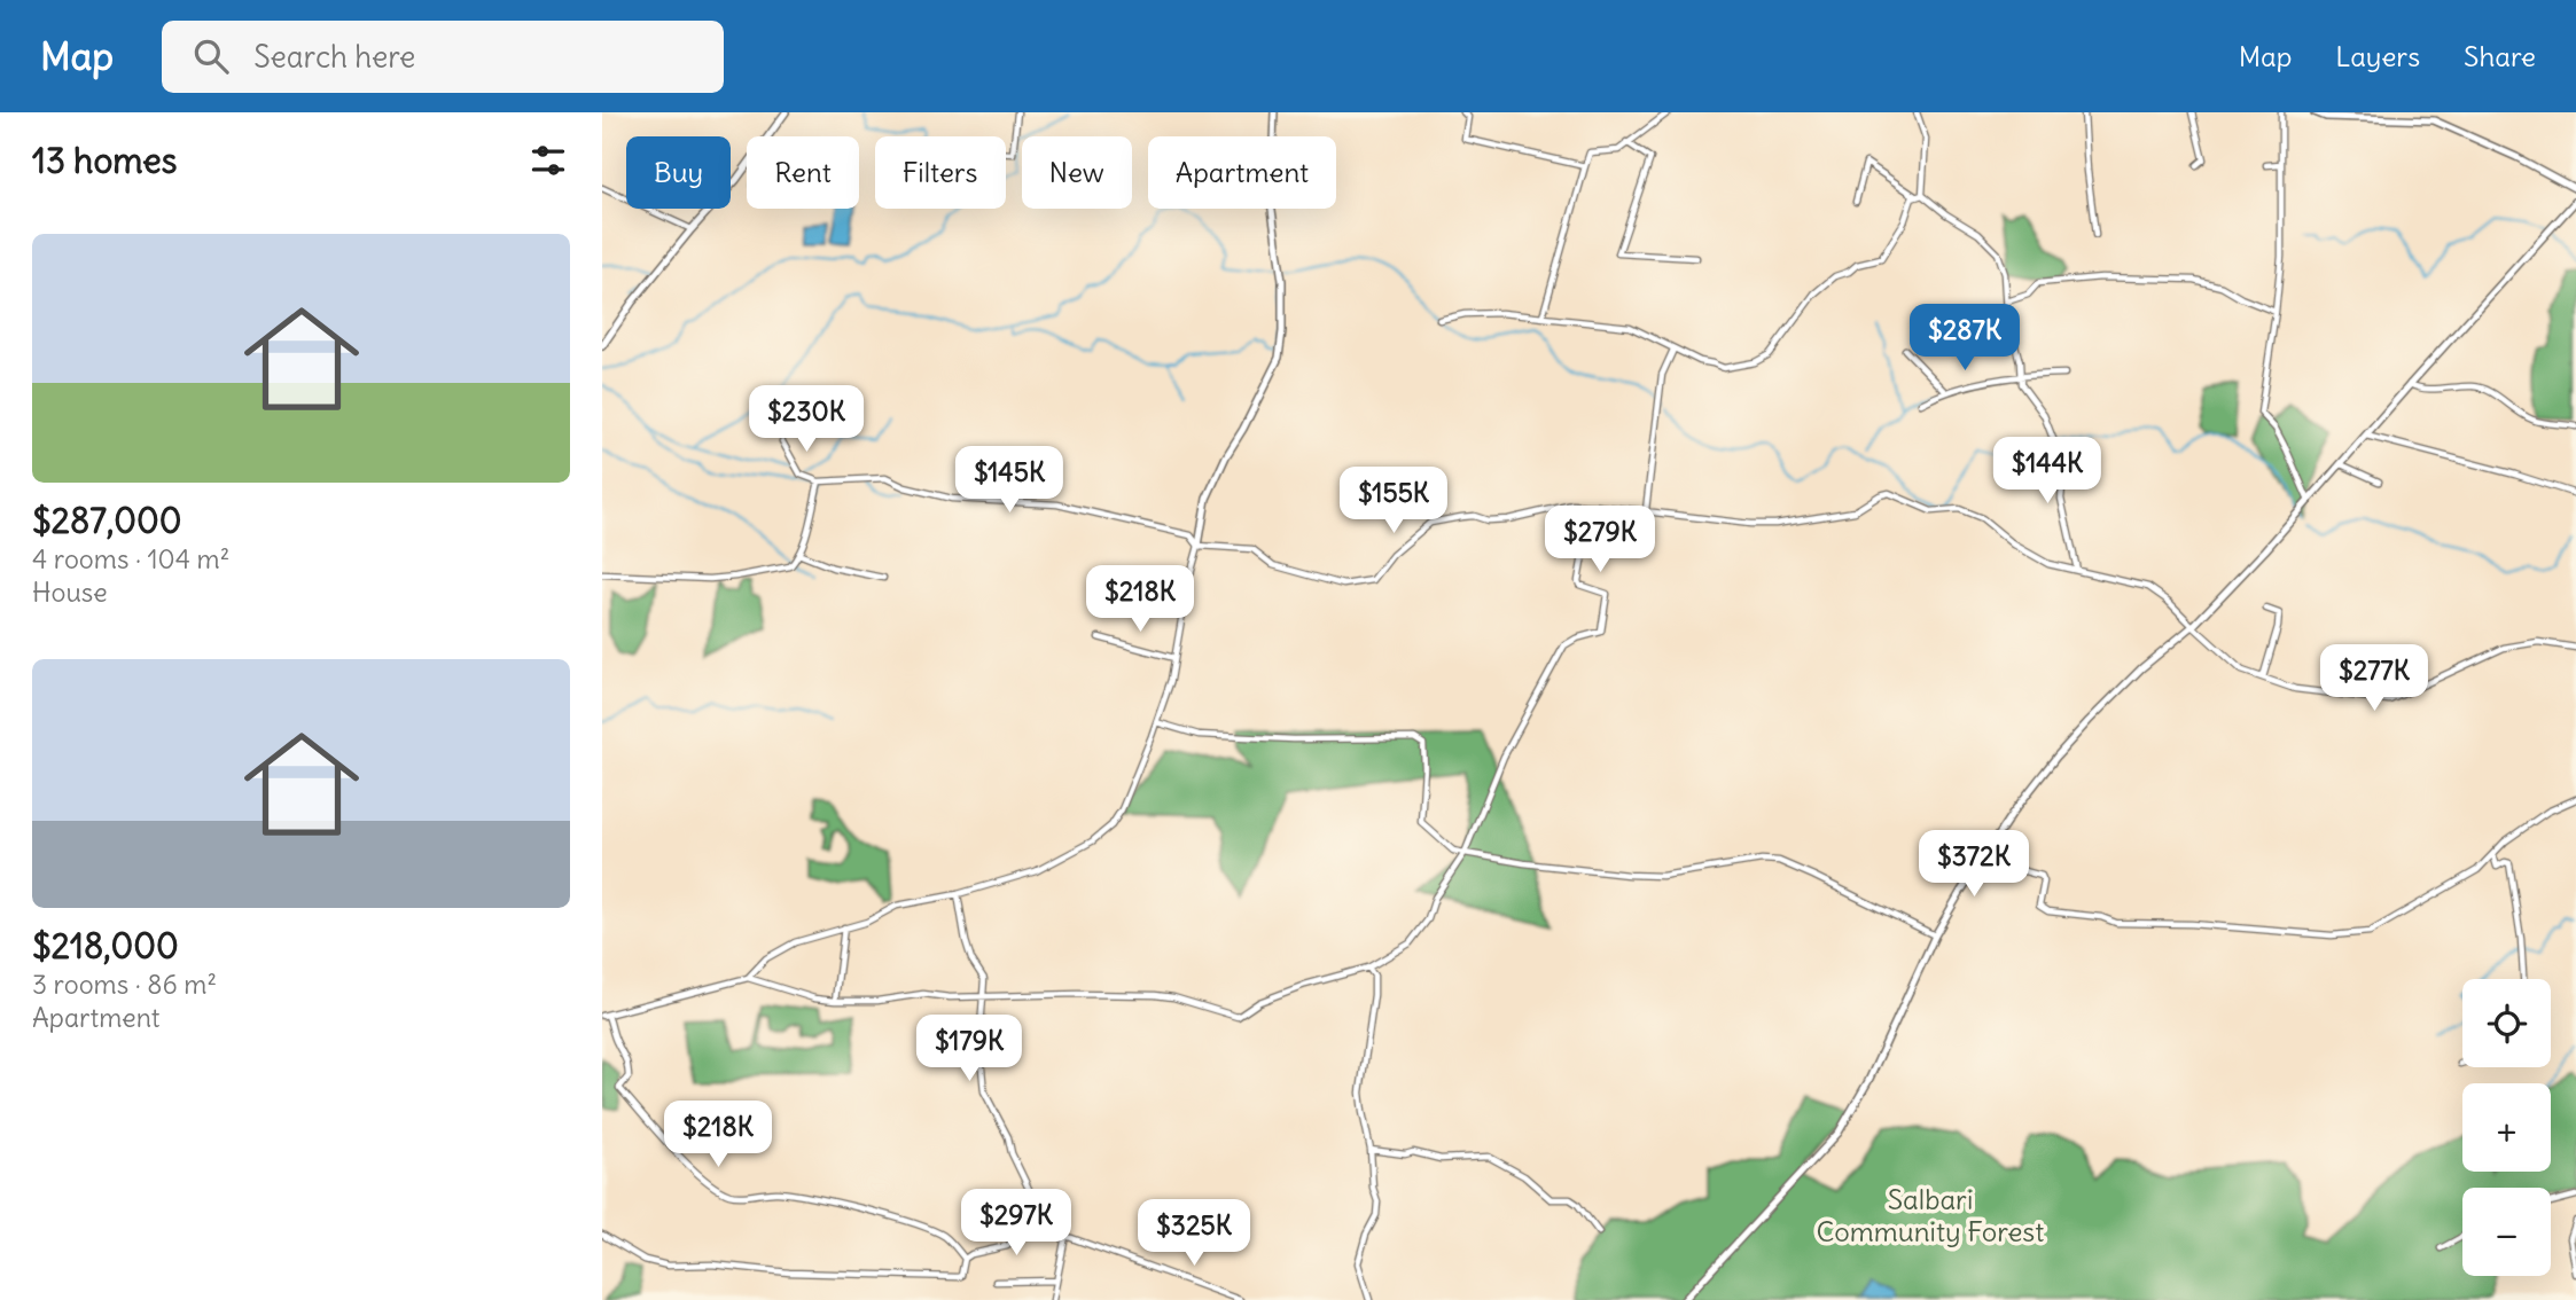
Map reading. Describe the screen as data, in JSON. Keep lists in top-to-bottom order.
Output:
{
  "parks": ["Salbari Community Forest"],
  "page": {
    "header": "Map",
    "search": "Search here",
    "nav": ["Map", "Layers", "Share"],
    "heading": "13 homes",
    "chip": [
      "Buy",
      "Rent",
      "Filters",
      "New",
      "Apartment"
    ],
    "list": [
      {
        "name": "$287,000",
        "note": "4 rooms · 104 m² · House"
      },
      {
        "name": "$218,000",
        "note": "3 rooms · 86 m² · Apartment"
      }
    ],
    "price": [
      "$287K",
      "$230K",
      "$144K",
      "$145K",
      "$155K",
      "$279K",
      "$218K",
      "$277K",
      "$372K",
      "$179K",
      "$218K",
      "$297K",
      "$325K"
    ],
    "map_buttons": ["+", "−"]
  }
}
